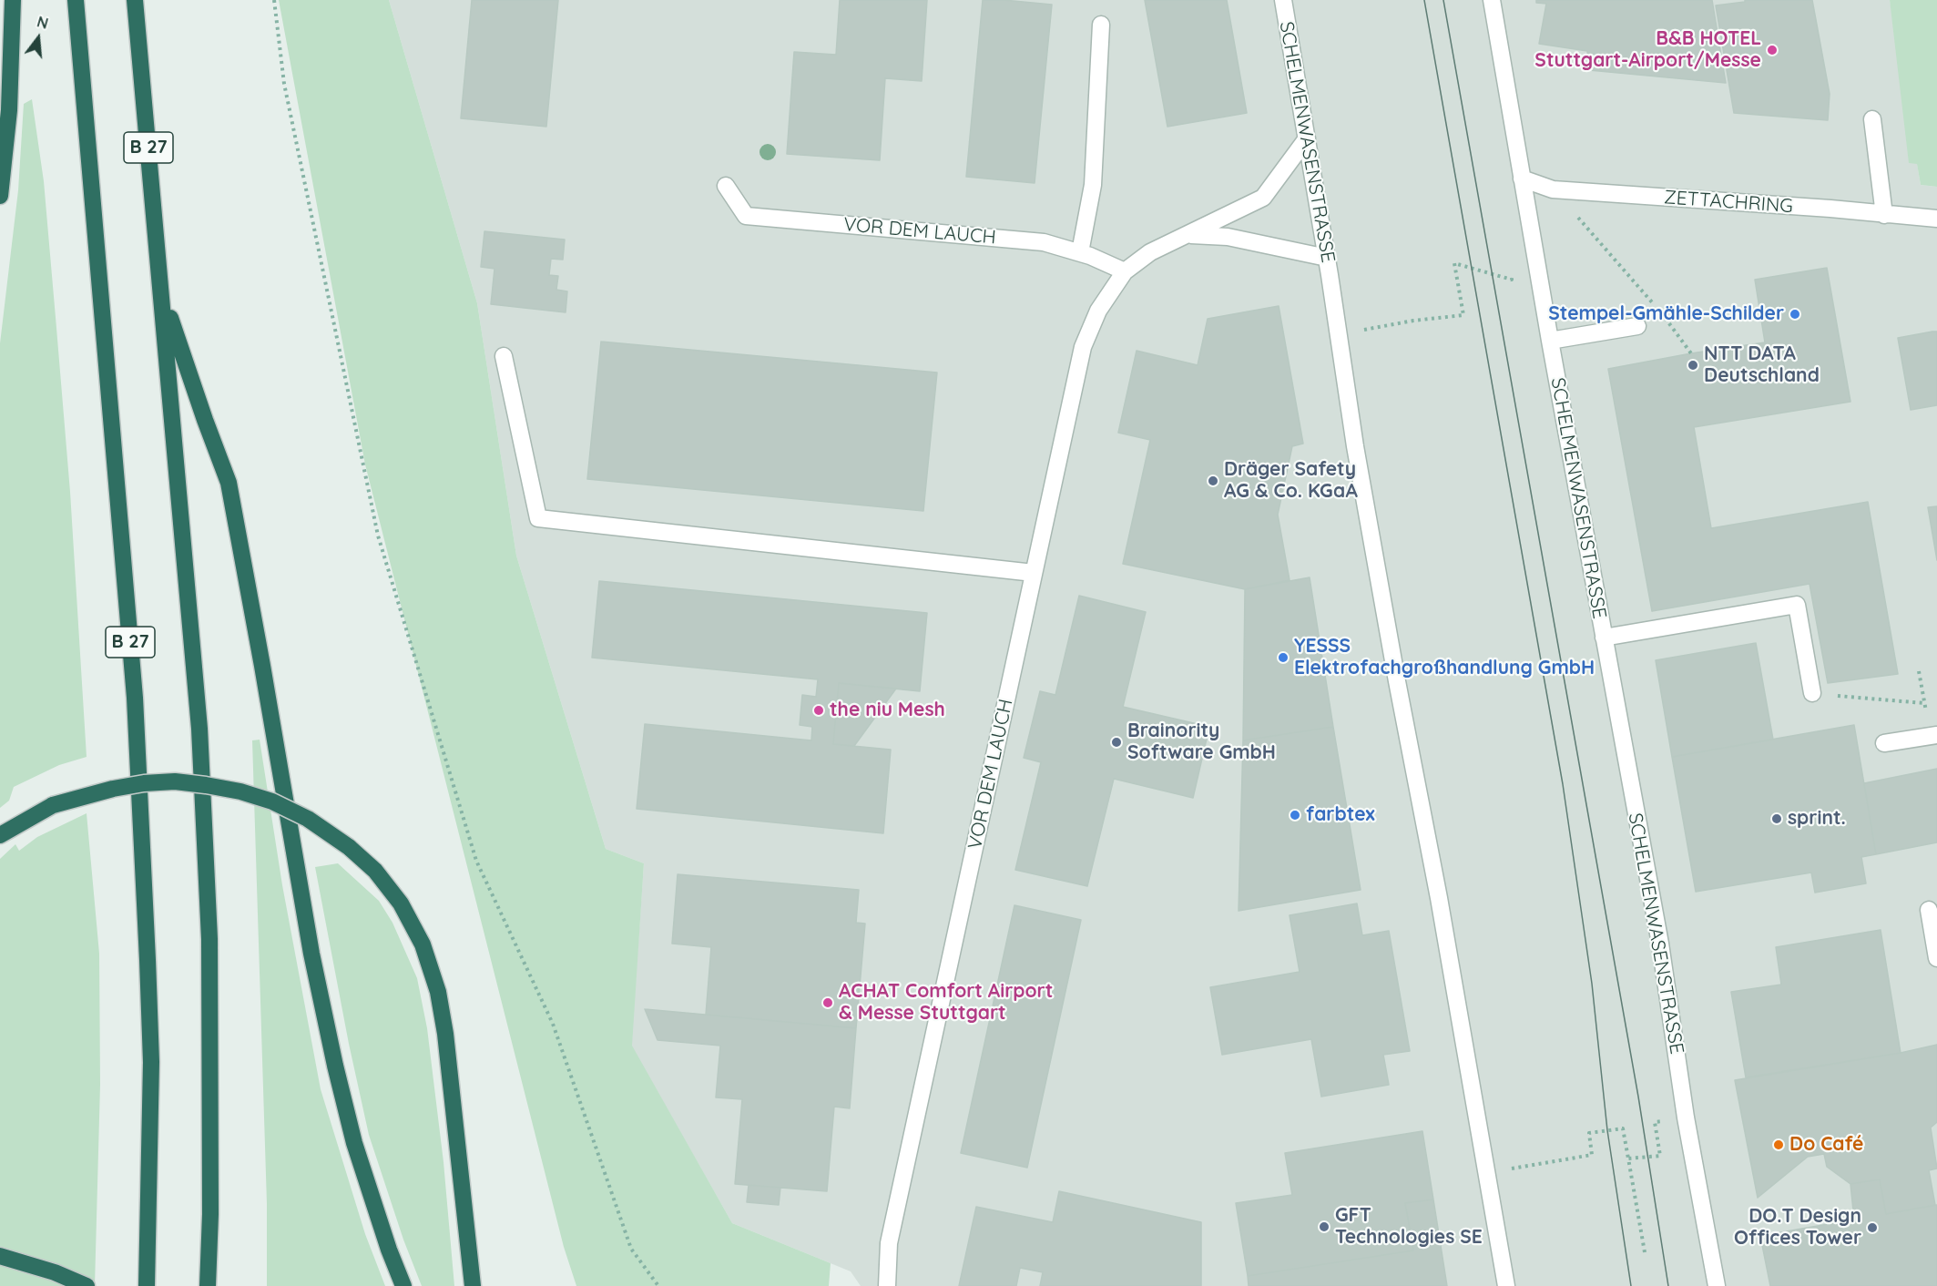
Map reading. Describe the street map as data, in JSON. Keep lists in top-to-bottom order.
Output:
{
  "streets": {
    "highway": ["B 27"],
    "street": ["SCHELMENWASENSTRASSE", "ZETTACHRING", "VOR DEM LAUCH"]
  },
  "crossings": [
    ["SCHELMENWASENSTRASSE", "ZETTACHRING"],
    ["SCHELMENWASENSTRASSE", "VOR DEM LAUCH"]
  ],
  "places": [
    "B&B HOTEL Stuttgart-Airport/Messe",
    "Stempel-Gmähle-Schilder",
    "NTT DATA Deutschland",
    "Dräger Safety AG & Co. KGaA",
    "YESSS Elektrofachgroßhandlung GmbH",
    "the niu Mesh",
    "Brainority Software GmbH",
    "farbtex",
    "sprint.",
    "ACHAT Comfort Airport & Messe Stuttgart",
    "Do Café",
    "GFT Technologies SE",
    "DO.T Design Offices Tower"
  ],
  "north": "top"
}
